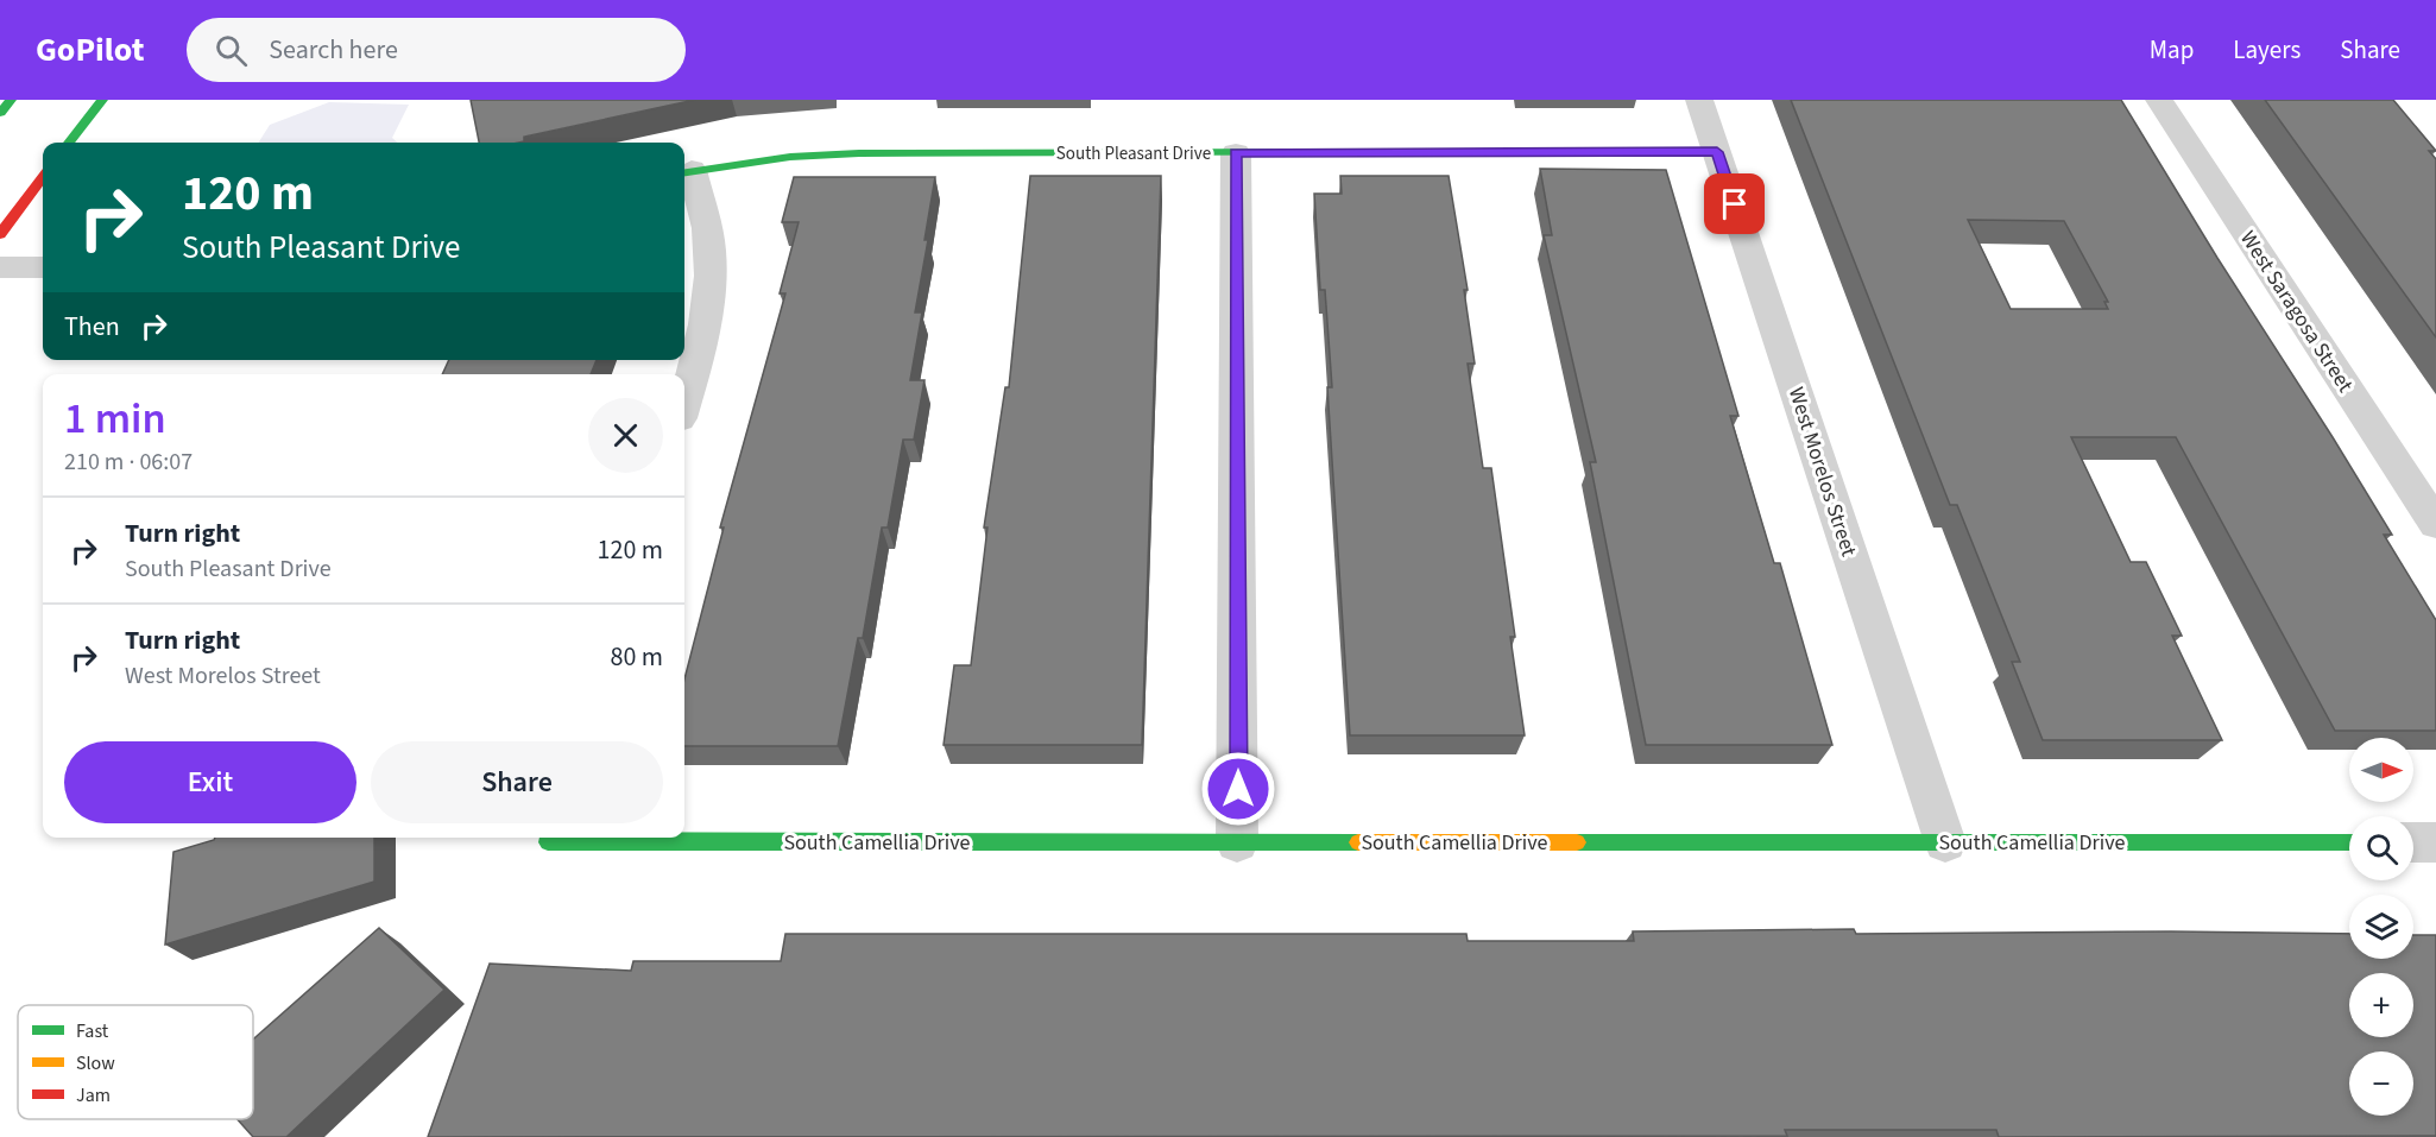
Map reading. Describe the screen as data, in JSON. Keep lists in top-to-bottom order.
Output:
{
  "streets": {
    "street": [
      "South Pleasant Drive",
      "West Saragosa Street",
      "West Morelos Street",
      "South Camellia Drive"
    ]
  },
  "crossings": [
    ["South Pleasant Drive", "West Morelos Street"],
    ["West Morelos Street", "South Camellia Drive"]
  ],
  "legend": ["Fast", "Slow", "Jam"],
  "north": "right",
  "page": {
    "header": "GoPilot",
    "search": "Search here",
    "nav": ["Map", "Layers", "Share"],
    "turn": ["120 m", "South Pleasant Drive"],
    "then": "Then",
    "heading": ["1 min", "210 m · 06:07"],
    "list": [
      {
        "name": "Turn right",
        "note": "South Pleasant Drive",
        "value": "120 m"
      },
      {
        "name": "Turn right",
        "note": "West Morelos Street",
        "value": "80 m"
      }
    ],
    "buttons": ["Exit", "Share"],
    "map_buttons": ["+", "−"]
  }
}
